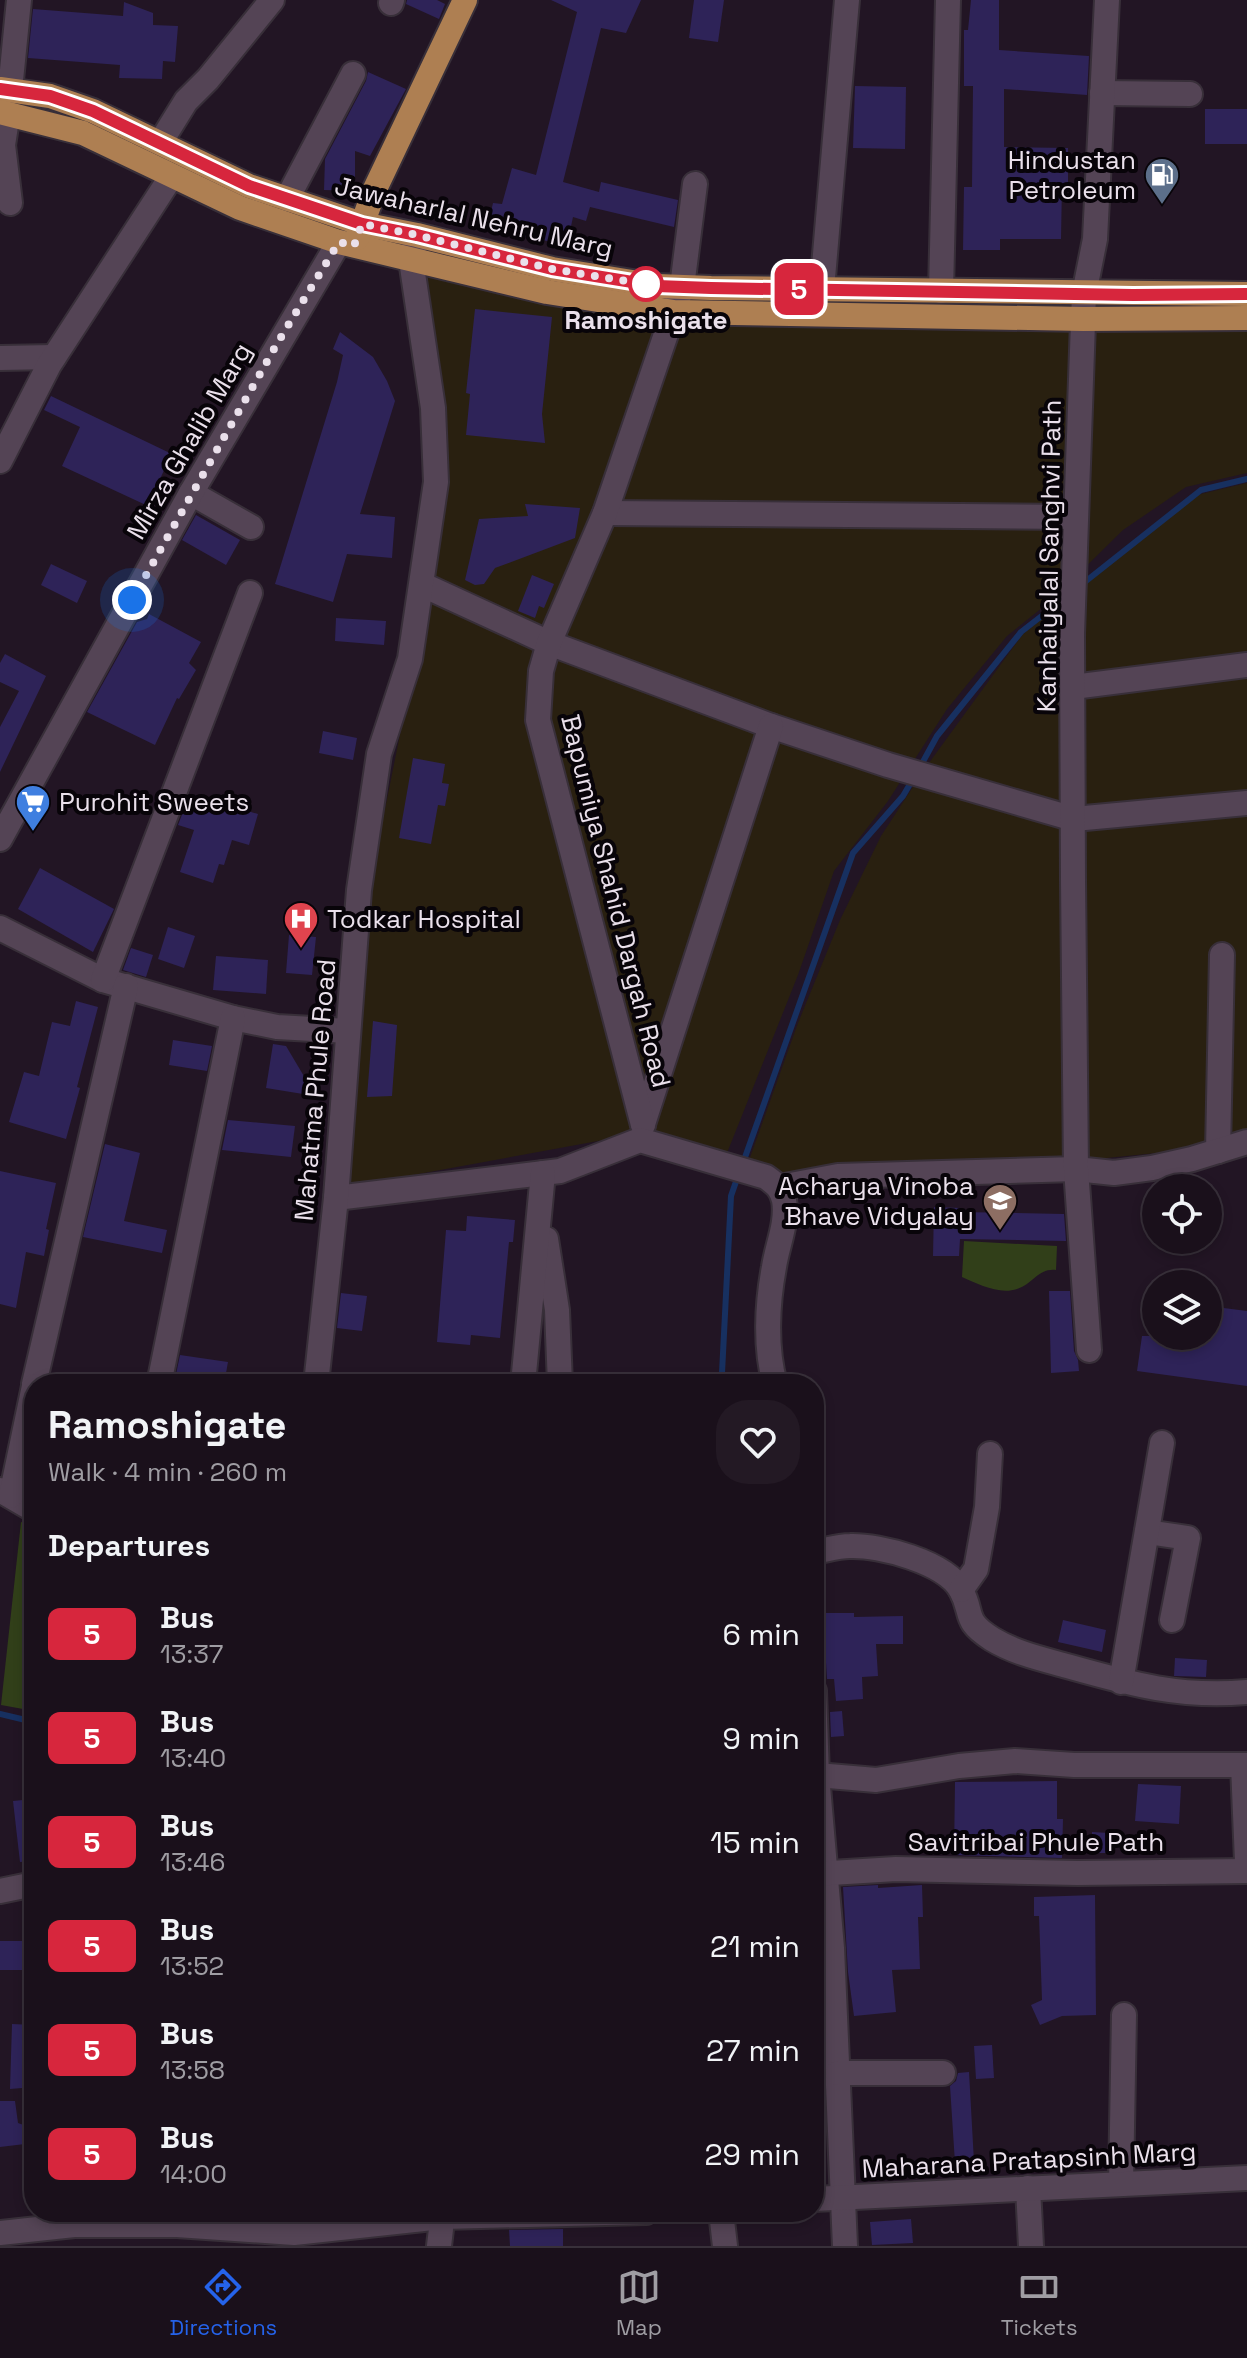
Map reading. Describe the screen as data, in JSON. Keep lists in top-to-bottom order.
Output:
{
  "streets": {
    "main road": ["Jawaharlal Nehru Marg"],
    "street": [
      "Mirza Ghalib Marg",
      "Kanhaiyalal Sanghvi Path",
      "Bapumiya Shahid Dargah Road",
      "Mahatma Phule Road",
      "Savitribai Phule Path",
      "Maharana Pratapsinh Marg"
    ]
  },
  "crossings": [
    ["Jawaharlal Nehru Marg", "Mirza Ghalib Marg"],
    ["Jawaharlal Nehru Marg", "Kanhaiyalal Sanghvi Path"],
    ["Jawaharlal Nehru Marg", "Bapumiya Shahid Dargah Road"],
    ["Jawaharlal Nehru Marg", "Mahatma Phule Road"]
  ],
  "places": {
    "fuel station": ["Hindustan Petroleum"],
    "other": ["Ramoshigate"],
    "supermarket": ["Purohit Sweets"],
    "hospital": ["Todkar Hospital"],
    "school or university": ["Acharya Vinoba Bhave Vidyalay"]
  },
  "lines": ["bus line 5"],
  "page": {
    "on_map": "5",
    "heading": [
      ["Ramoshigate", "Walk · 4 min · 260 m"],
      "Departures"
    ],
    "list": [
      {
        "mark": "5",
        "name": "Bus",
        "note": "13:37",
        "value": "6 min"
      },
      {
        "mark": "5",
        "name": "Bus",
        "note": "13:40",
        "value": "9 min"
      },
      {
        "mark": "5",
        "name": "Bus",
        "note": "13:46",
        "value": "15 min"
      },
      {
        "mark": "5",
        "name": "Bus",
        "note": "13:52",
        "value": "21 min"
      },
      {
        "mark": "5",
        "name": "Bus",
        "note": "13:58",
        "value": "27 min"
      },
      {
        "mark": "5",
        "name": "Bus",
        "note": "14:00",
        "value": "29 min"
      }
    ],
    "tabs": ["Directions", "Map", "Tickets"]
  }
}
